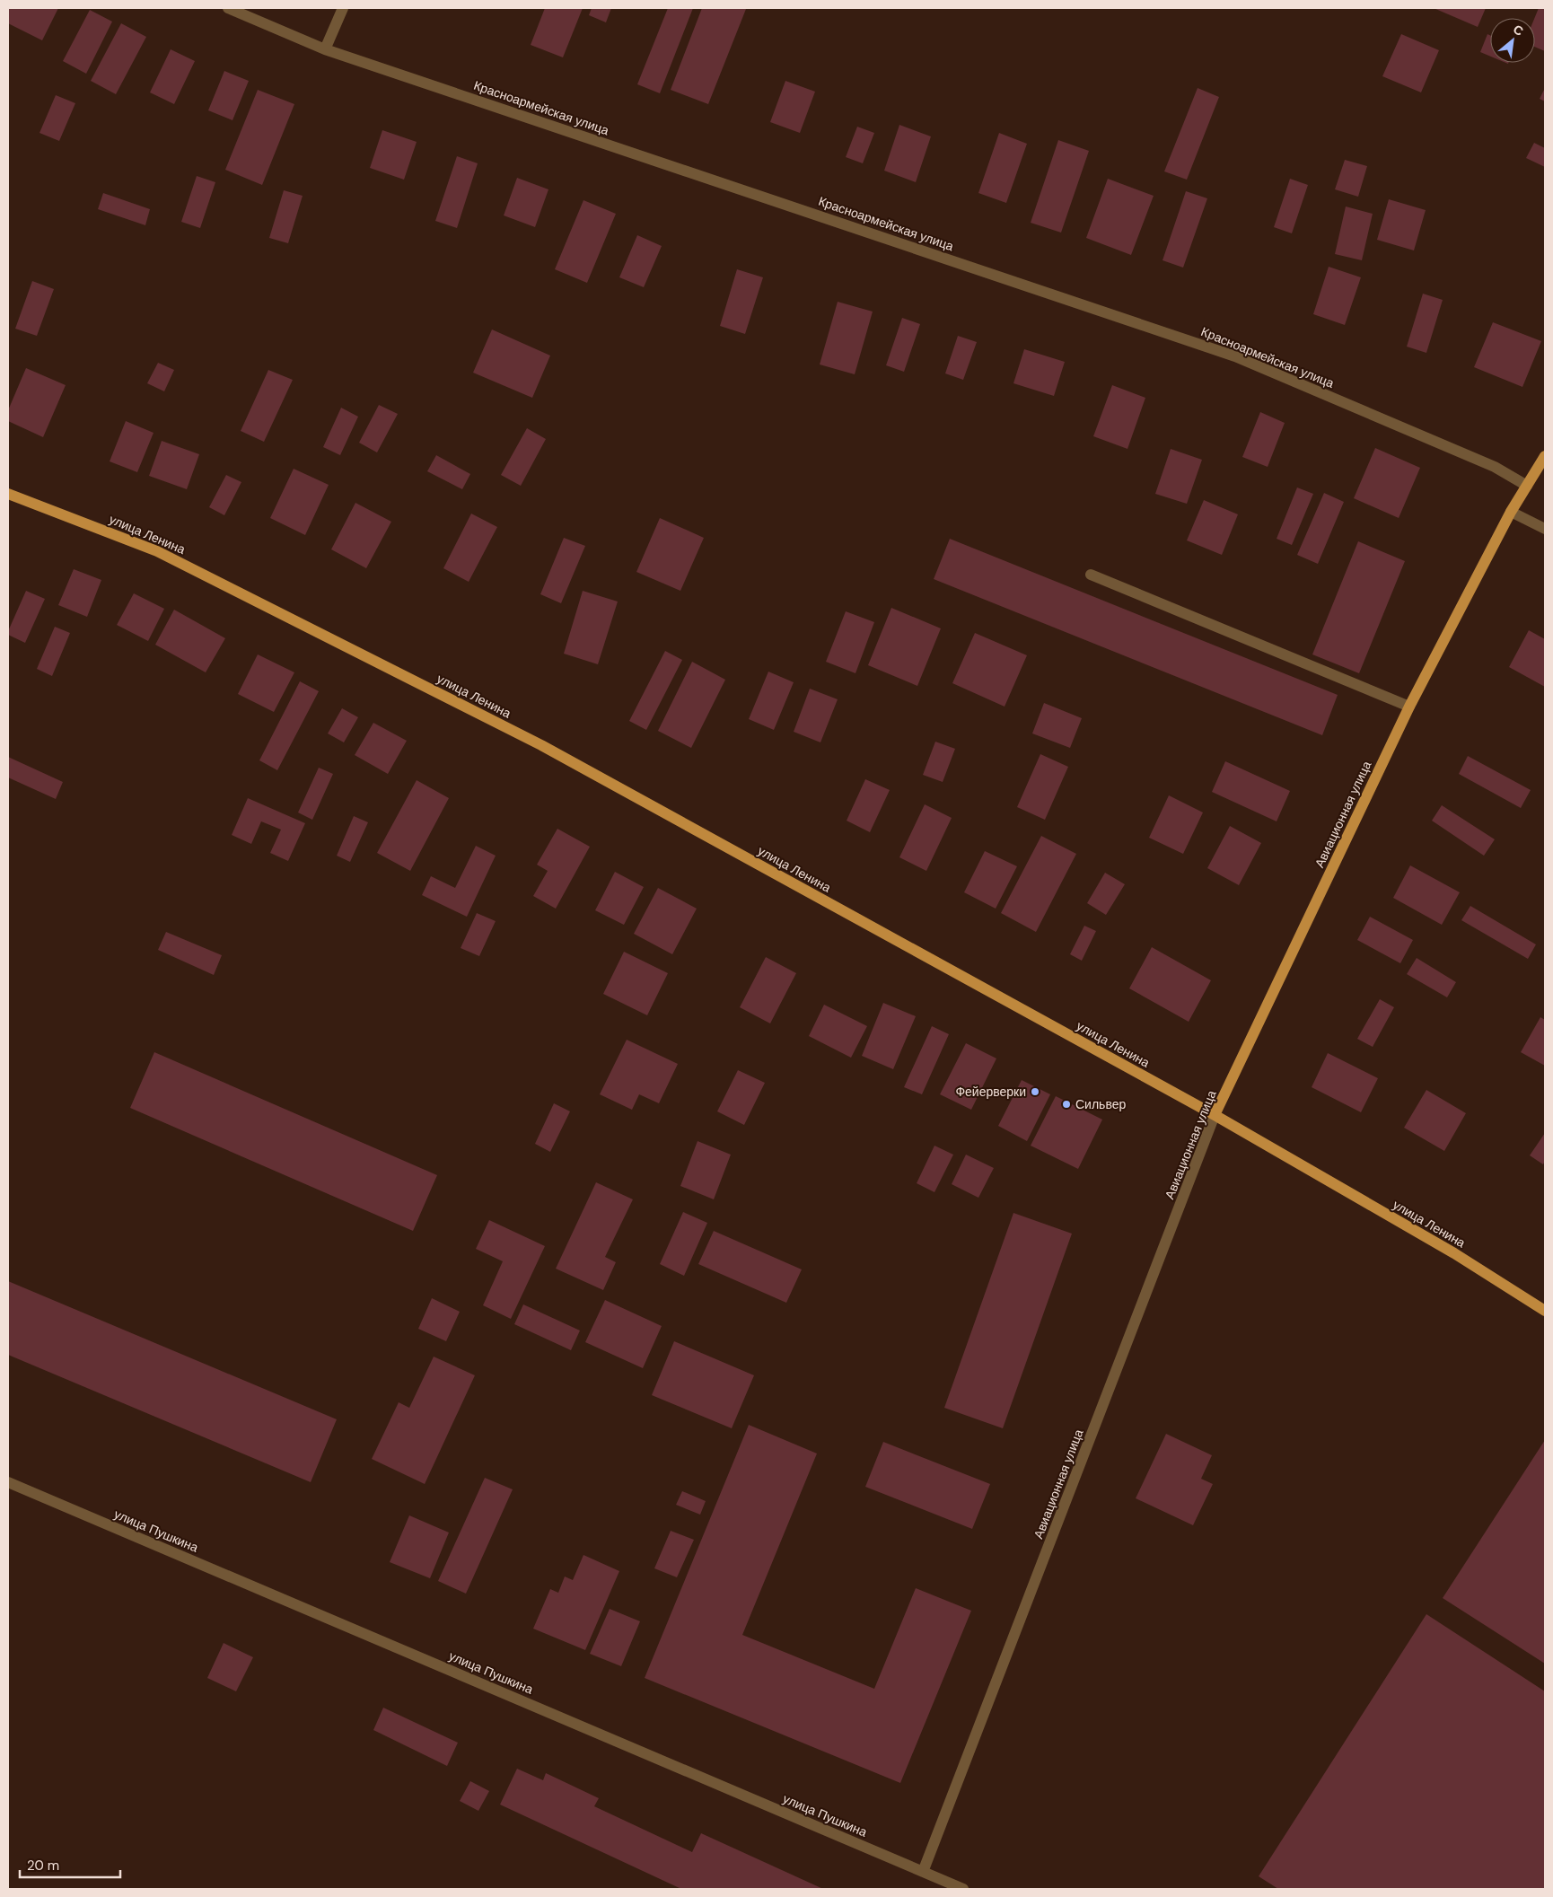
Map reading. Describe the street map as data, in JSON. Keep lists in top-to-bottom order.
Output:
{
  "streets": {
    "main road": ["улица Ленина", "Авиационная улица"],
    "street": ["Красноармейская улица", "улица Пушкина"]
  },
  "crossings": [
    ["Красноармейская улица", "Авиационная улица"],
    ["улица Ленина", "Авиационная улица"],
    ["Авиационная улица", "улица Пушкина"]
  ],
  "places": ["Фейерверки", "Сильвер"],
  "scale_bar": "20 m",
  "north": "top right"
}
